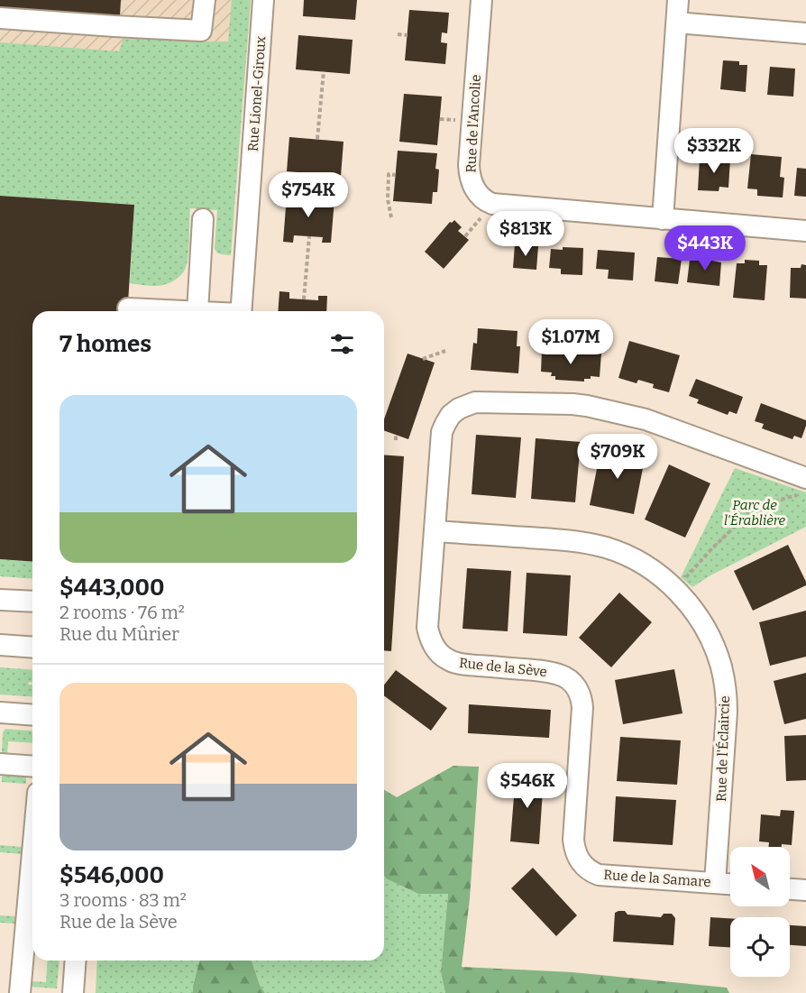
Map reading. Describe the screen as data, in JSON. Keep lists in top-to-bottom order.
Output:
{
  "streets": {
    "street": [
      "Rue Lionel-Giroux",
      "Rue de l'Ancolie",
      "Rue de la Sève",
      "Rue de l'Éclaircie",
      "Rue de la Samare"
    ]
  },
  "crossings": [
    ["Rue de la Sève", "Rue de l'Éclaircie"],
    ["Rue de la Sève", "Rue de la Samare"],
    ["Rue de l'Éclaircie", "Rue de la Samare"]
  ],
  "parks": ["Parc de l'Érablière"],
  "north": "top left",
  "page": {
    "price": [
      "$332K",
      "$754K",
      "$813K",
      "$443K",
      "$1.07M",
      "$709K",
      "$546K"
    ],
    "heading": "7 homes",
    "list": [
      {
        "name": "$443,000",
        "note": "2 rooms · 76 m² · Rue du Mûrier"
      },
      {
        "name": "$546,000",
        "note": "3 rooms · 83 m² · Rue de la Sève"
      }
    ]
  }
}
